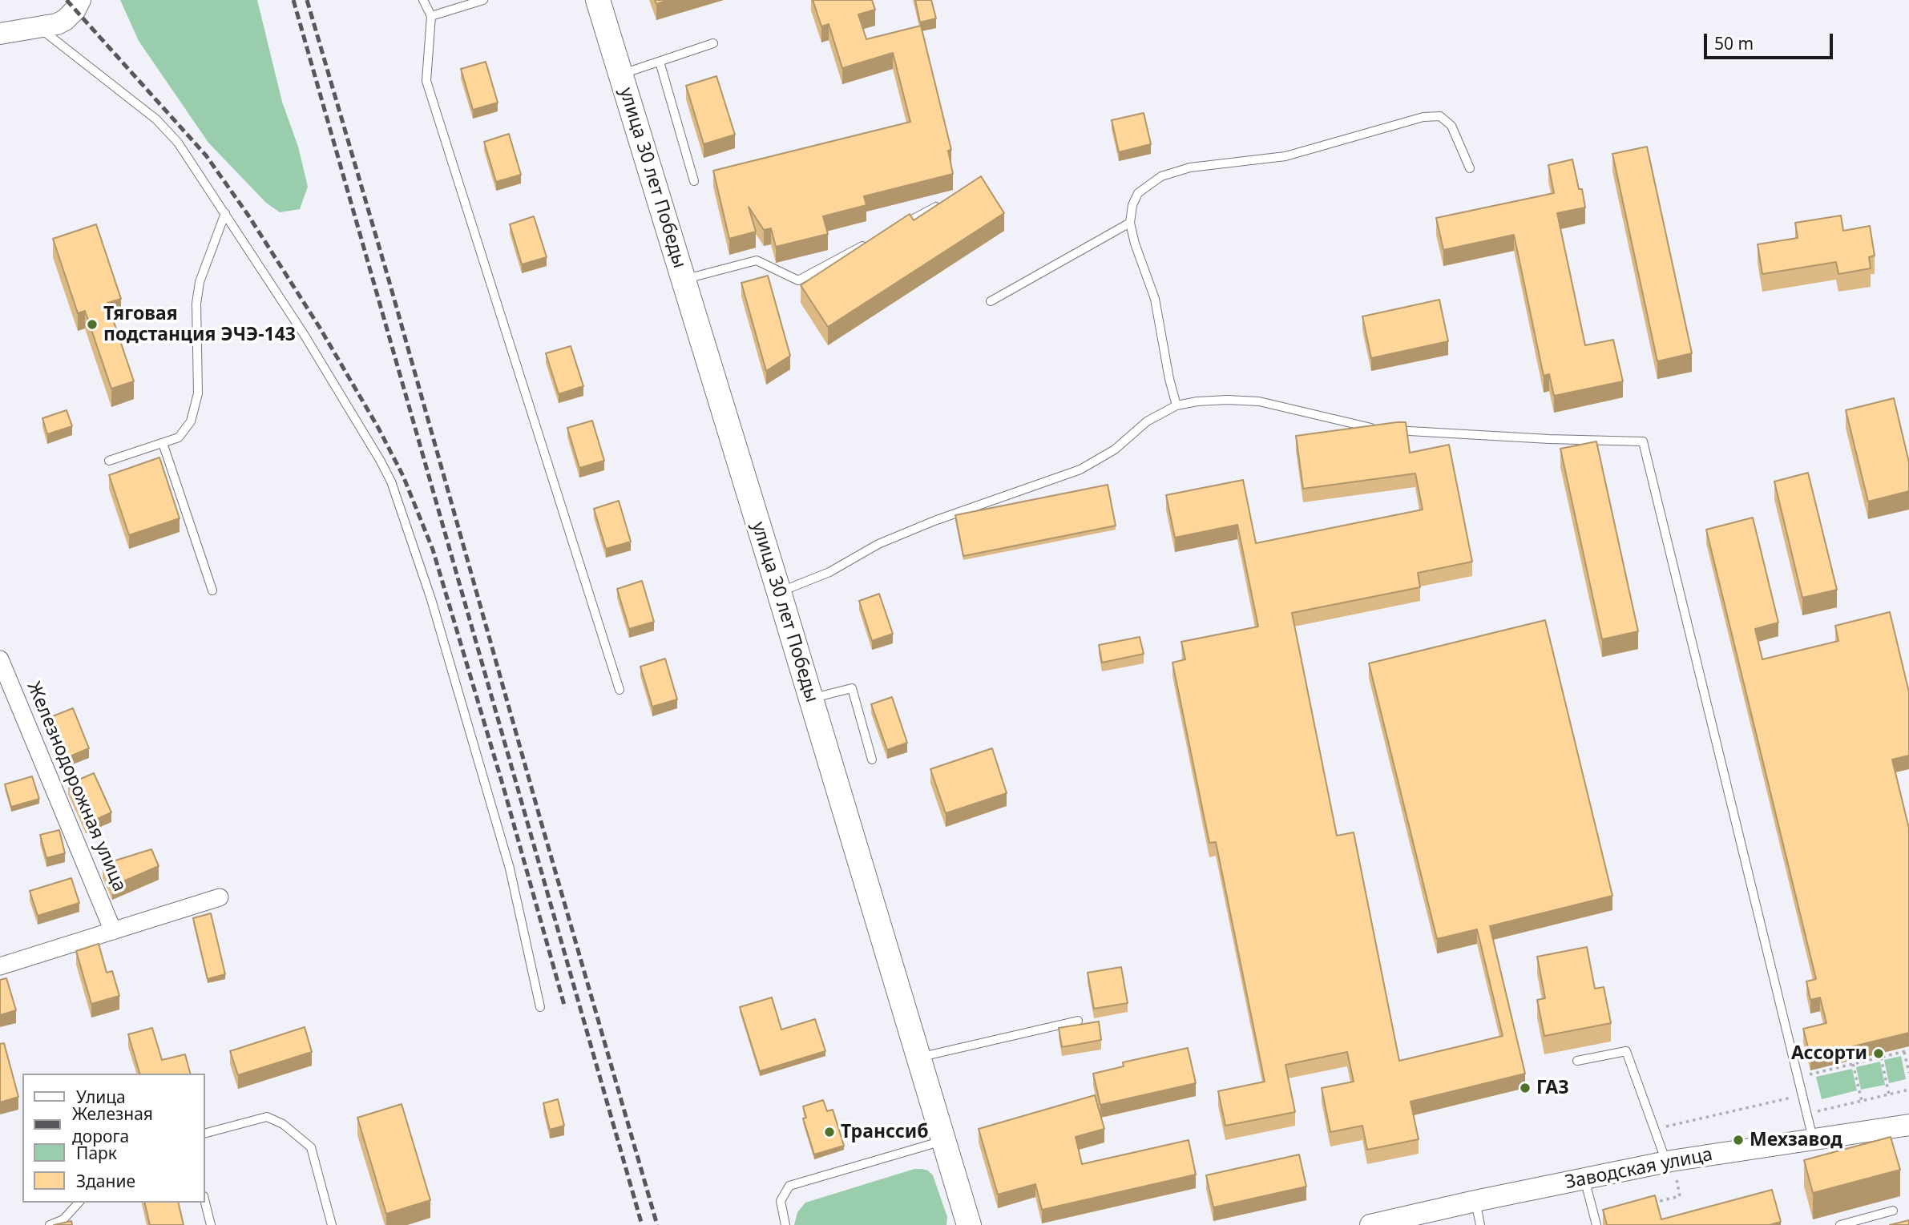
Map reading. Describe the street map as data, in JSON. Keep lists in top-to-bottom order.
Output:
{
  "streets": {
    "main road": ["улица 30 лет Победы"],
    "street": ["Железнодорожная улица", "Заводская улица"]
  },
  "places": [
    "Тяговая подстанция ЭЧЭ-143",
    "Ассорти",
    "ГАЗ",
    "Транссиб",
    "Мехзавод"
  ],
  "legend": [
    "Улица",
    "Железная дорога",
    "Парк",
    "Здание"
  ],
  "scale_bar": "50 m"
}
